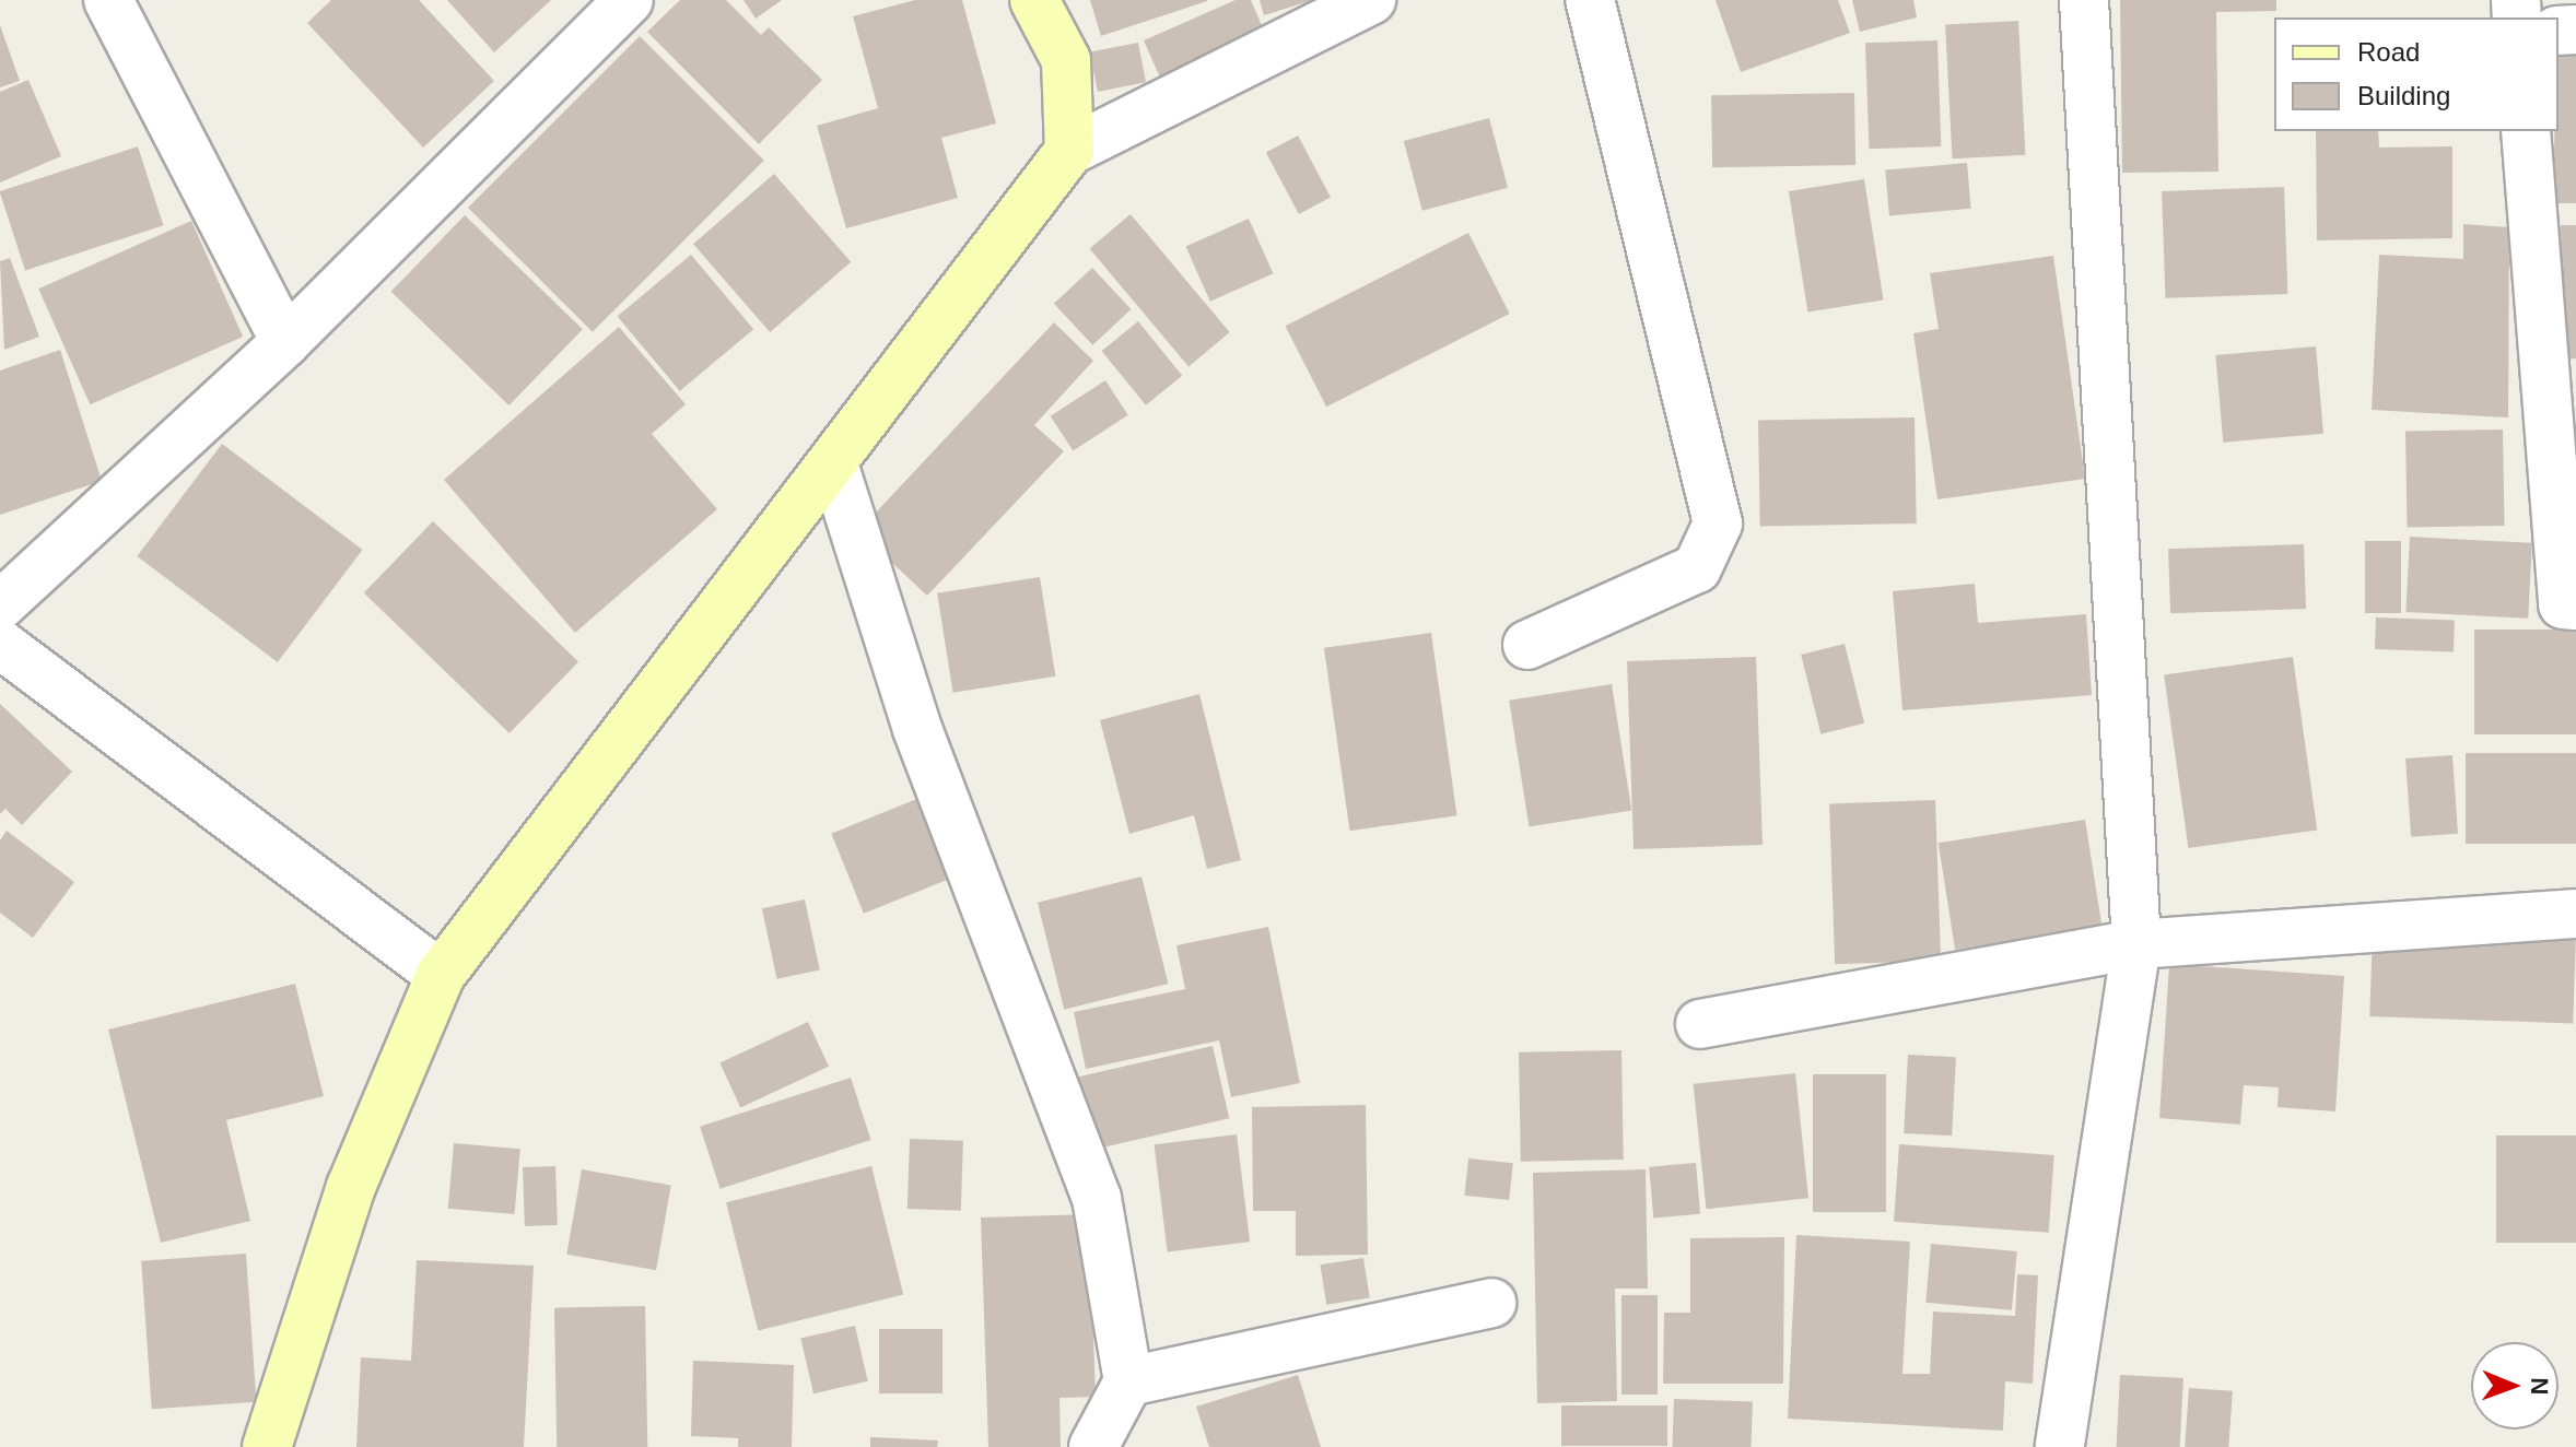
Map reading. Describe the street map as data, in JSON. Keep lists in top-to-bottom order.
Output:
{
  "legend": ["Road", "Building"],
  "north": "right"
}
